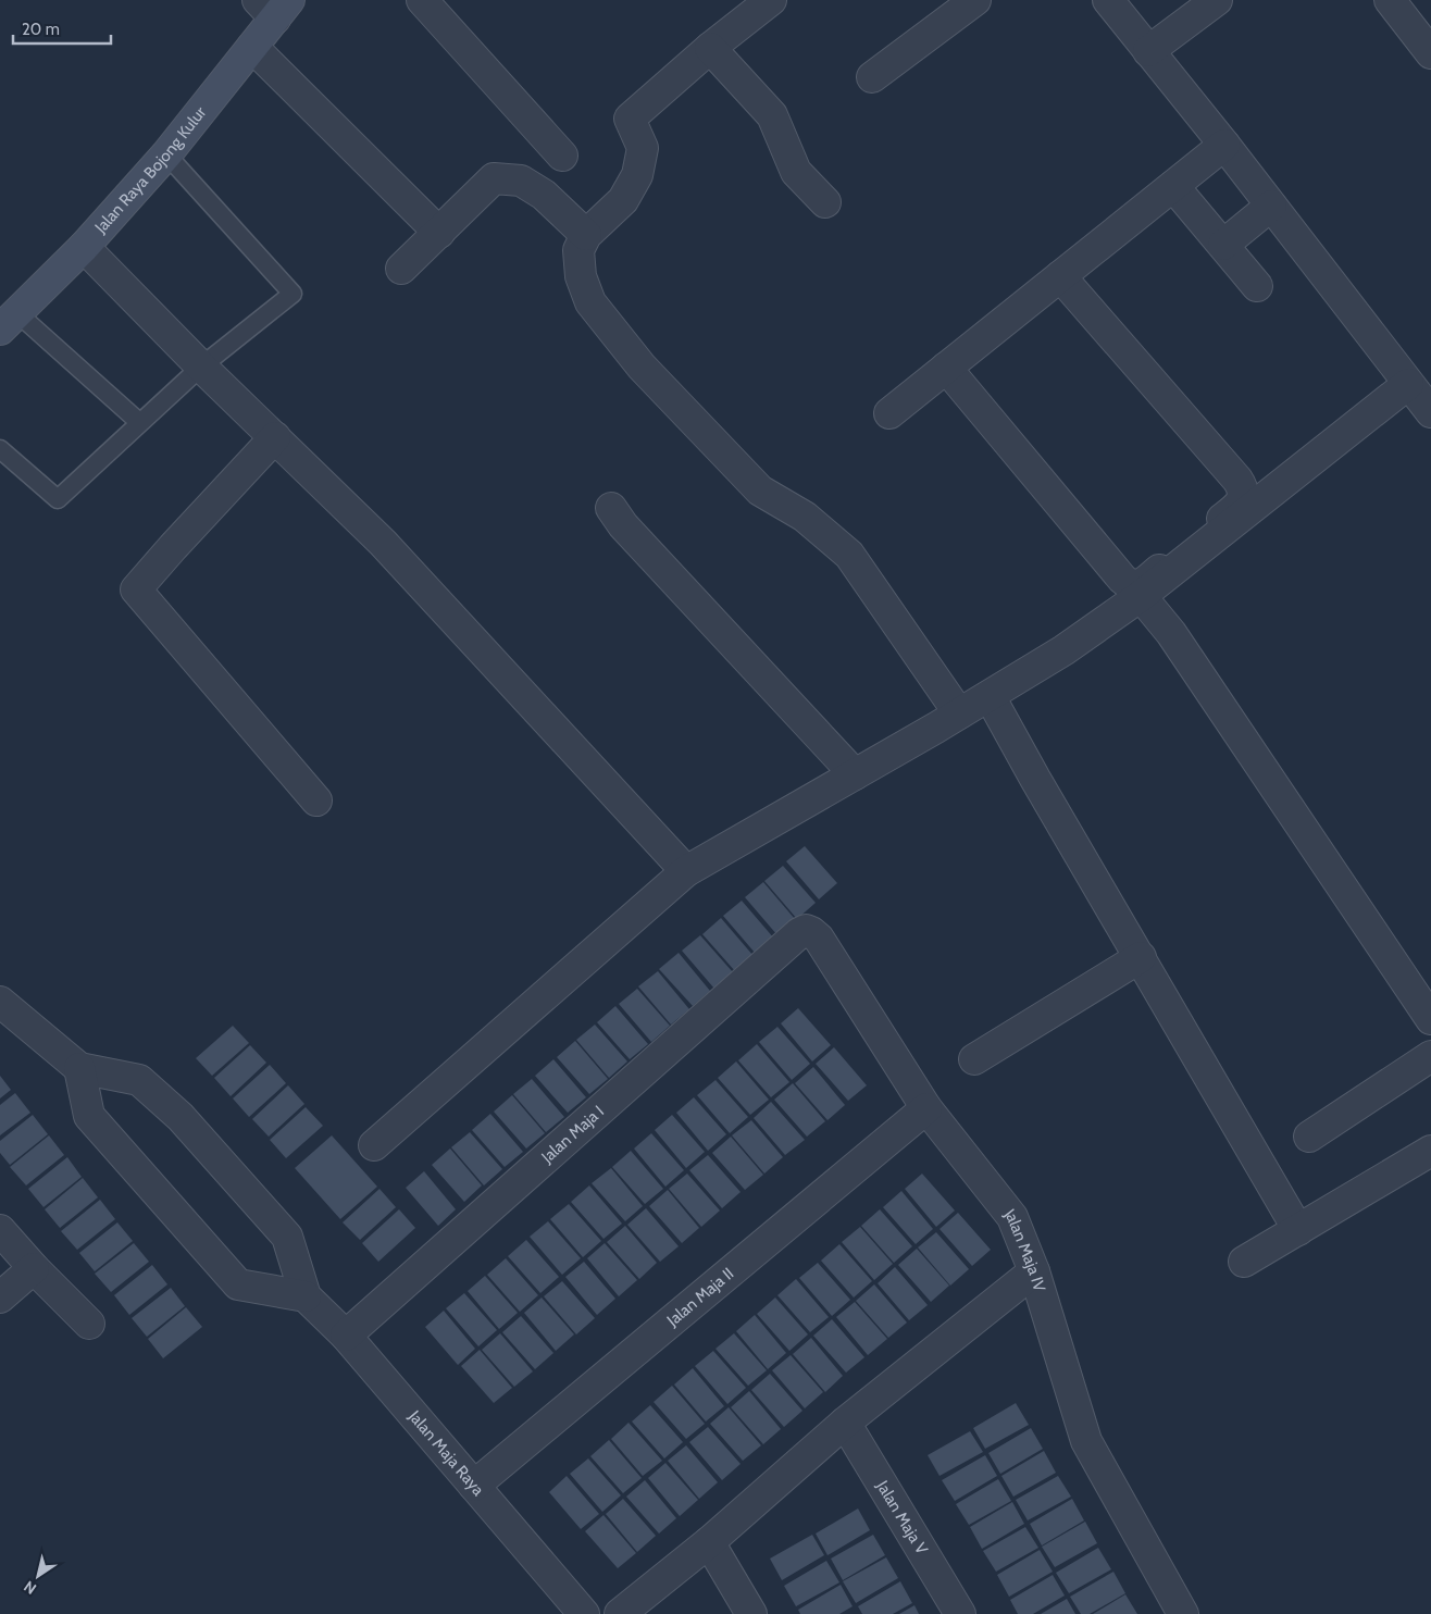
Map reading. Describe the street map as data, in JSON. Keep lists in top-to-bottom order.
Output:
{
  "streets": {
    "main road": ["Jalan Raya Bojong Kulur"],
    "street": [
      "Jalan Maja I",
      "Jalan Maja IV",
      "Jalan Maja II",
      "Jalan Maja Raya",
      "Jalan Maja V"
    ]
  },
  "crossings": [
    ["Jalan Maja I", "Jalan Maja IV"],
    ["Jalan Maja I", "Jalan Maja Raya"],
    ["Jalan Maja IV", "Jalan Maja II"],
    ["Jalan Maja II", "Jalan Maja Raya"]
  ],
  "scale_bar": "20 m",
  "north": "bottom left"
}
